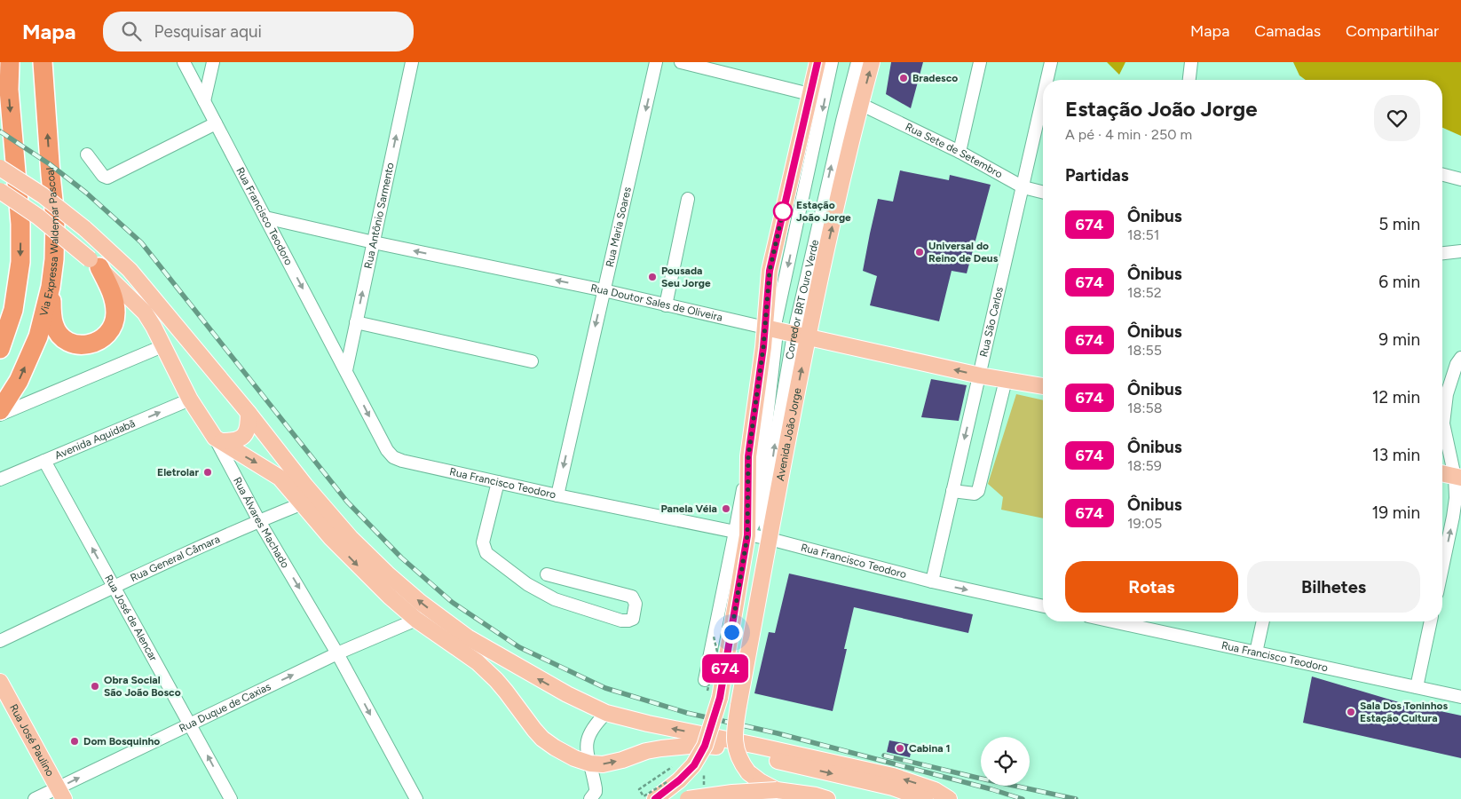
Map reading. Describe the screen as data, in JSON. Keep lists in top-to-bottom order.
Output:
{
  "streets": {
    "highway": ["Via Expressa Waldemar Pascoal"],
    "main road": [
      "Rua Doutor Sales de Oliveira",
      "Avenida João Jorge",
      "Rua Álvares Machado",
      "Rua José Paulino"
    ],
    "street": [
      "Rua Sete de Setembro",
      "Rua Francisco Teodoro",
      "Rua Antônio Sarmento",
      "Rua Maria Soares",
      "Corredor BRT Ouro Verde",
      "Rua São Carlos",
      "Avenida Aquidabã",
      "Rua General Câmara",
      "Rua José de Alencar",
      "Rua Duque de Caxias"
    ]
  },
  "crossings": [
    ["Rua Sete de Setembro", "Rua São Carlos"],
    ["Rua Sete de Setembro", "Avenida João Jorge"],
    ["Rua Francisco Teodoro", "Rua Antônio Sarmento"],
    ["Rua Francisco Teodoro", "Rua Maria Soares"],
    ["Rua Francisco Teodoro", "Corredor BRT Ouro Verde"],
    ["Rua Francisco Teodoro", "Rua Doutor Sales de Oliveira"],
    ["Rua Francisco Teodoro", "Rua São Carlos"],
    ["Rua Francisco Teodoro", "Avenida João Jorge"],
    ["Rua Antônio Sarmento", "Rua Doutor Sales de Oliveira"],
    ["Rua Maria Soares", "Rua Doutor Sales de Oliveira"],
    ["Corredor BRT Ouro Verde", "Rua Doutor Sales de Oliveira"],
    ["Corredor BRT Ouro Verde", "Avenida João Jorge"],
    ["Rua Doutor Sales de Oliveira", "Rua São Carlos"],
    ["Rua Doutor Sales de Oliveira", "Avenida João Jorge"],
    ["Avenida Aquidabã", "Rua Álvares Machado"],
    ["Avenida Aquidabã", "Rua José de Alencar"],
    ["Rua Álvares Machado", "Rua General Câmara"],
    ["Rua Álvares Machado", "Rua Duque de Caxias"],
    ["Rua General Câmara", "Rua José de Alencar"],
    ["Rua José de Alencar", "Rua Duque de Caxias"],
    ["Rua Duque de Caxias", "Rua José Paulino"]
  ],
  "one_way": [
    "Rua Antônio Sarmento",
    "Rua Maria Soares",
    "Rua José de Alencar",
    "Rua Duque de Caxias"
  ],
  "places": [
    "Bradesco",
    "Estação João Jorge",
    "Universal do Reino de Deus",
    "Pousada Seu Jorge",
    "Eletrolar",
    "Panela Véia",
    "Obra Social São João Bosco",
    "Sala Dos Toninhos Estação Cultura",
    "Dom Bosquinho",
    "Cabina 1"
  ],
  "lines": ["bus line 674"],
  "page": {
    "header": "Mapa",
    "search": "Pesquisar aqui",
    "nav": ["Mapa", "Camadas", "Compartilhar"],
    "on_map": "674",
    "heading": [
      ["Estação João Jorge", "A pé · 4 min · 250 m"],
      "Partidas"
    ],
    "list": [
      {
        "mark": "674",
        "name": "Ônibus",
        "note": "18:51",
        "value": "5 min"
      },
      {
        "mark": "674",
        "name": "Ônibus",
        "note": "18:52",
        "value": "6 min"
      },
      {
        "mark": "674",
        "name": "Ônibus",
        "note": "18:55",
        "value": "9 min"
      },
      {
        "mark": "674",
        "name": "Ônibus",
        "note": "18:58",
        "value": "12 min"
      },
      {
        "mark": "674",
        "name": "Ônibus",
        "note": "18:59",
        "value": "13 min"
      },
      {
        "mark": "674",
        "name": "Ônibus",
        "note": "19:05",
        "value": "19 min"
      }
    ],
    "buttons": ["Rotas", "Bilhetes"]
  }
}
